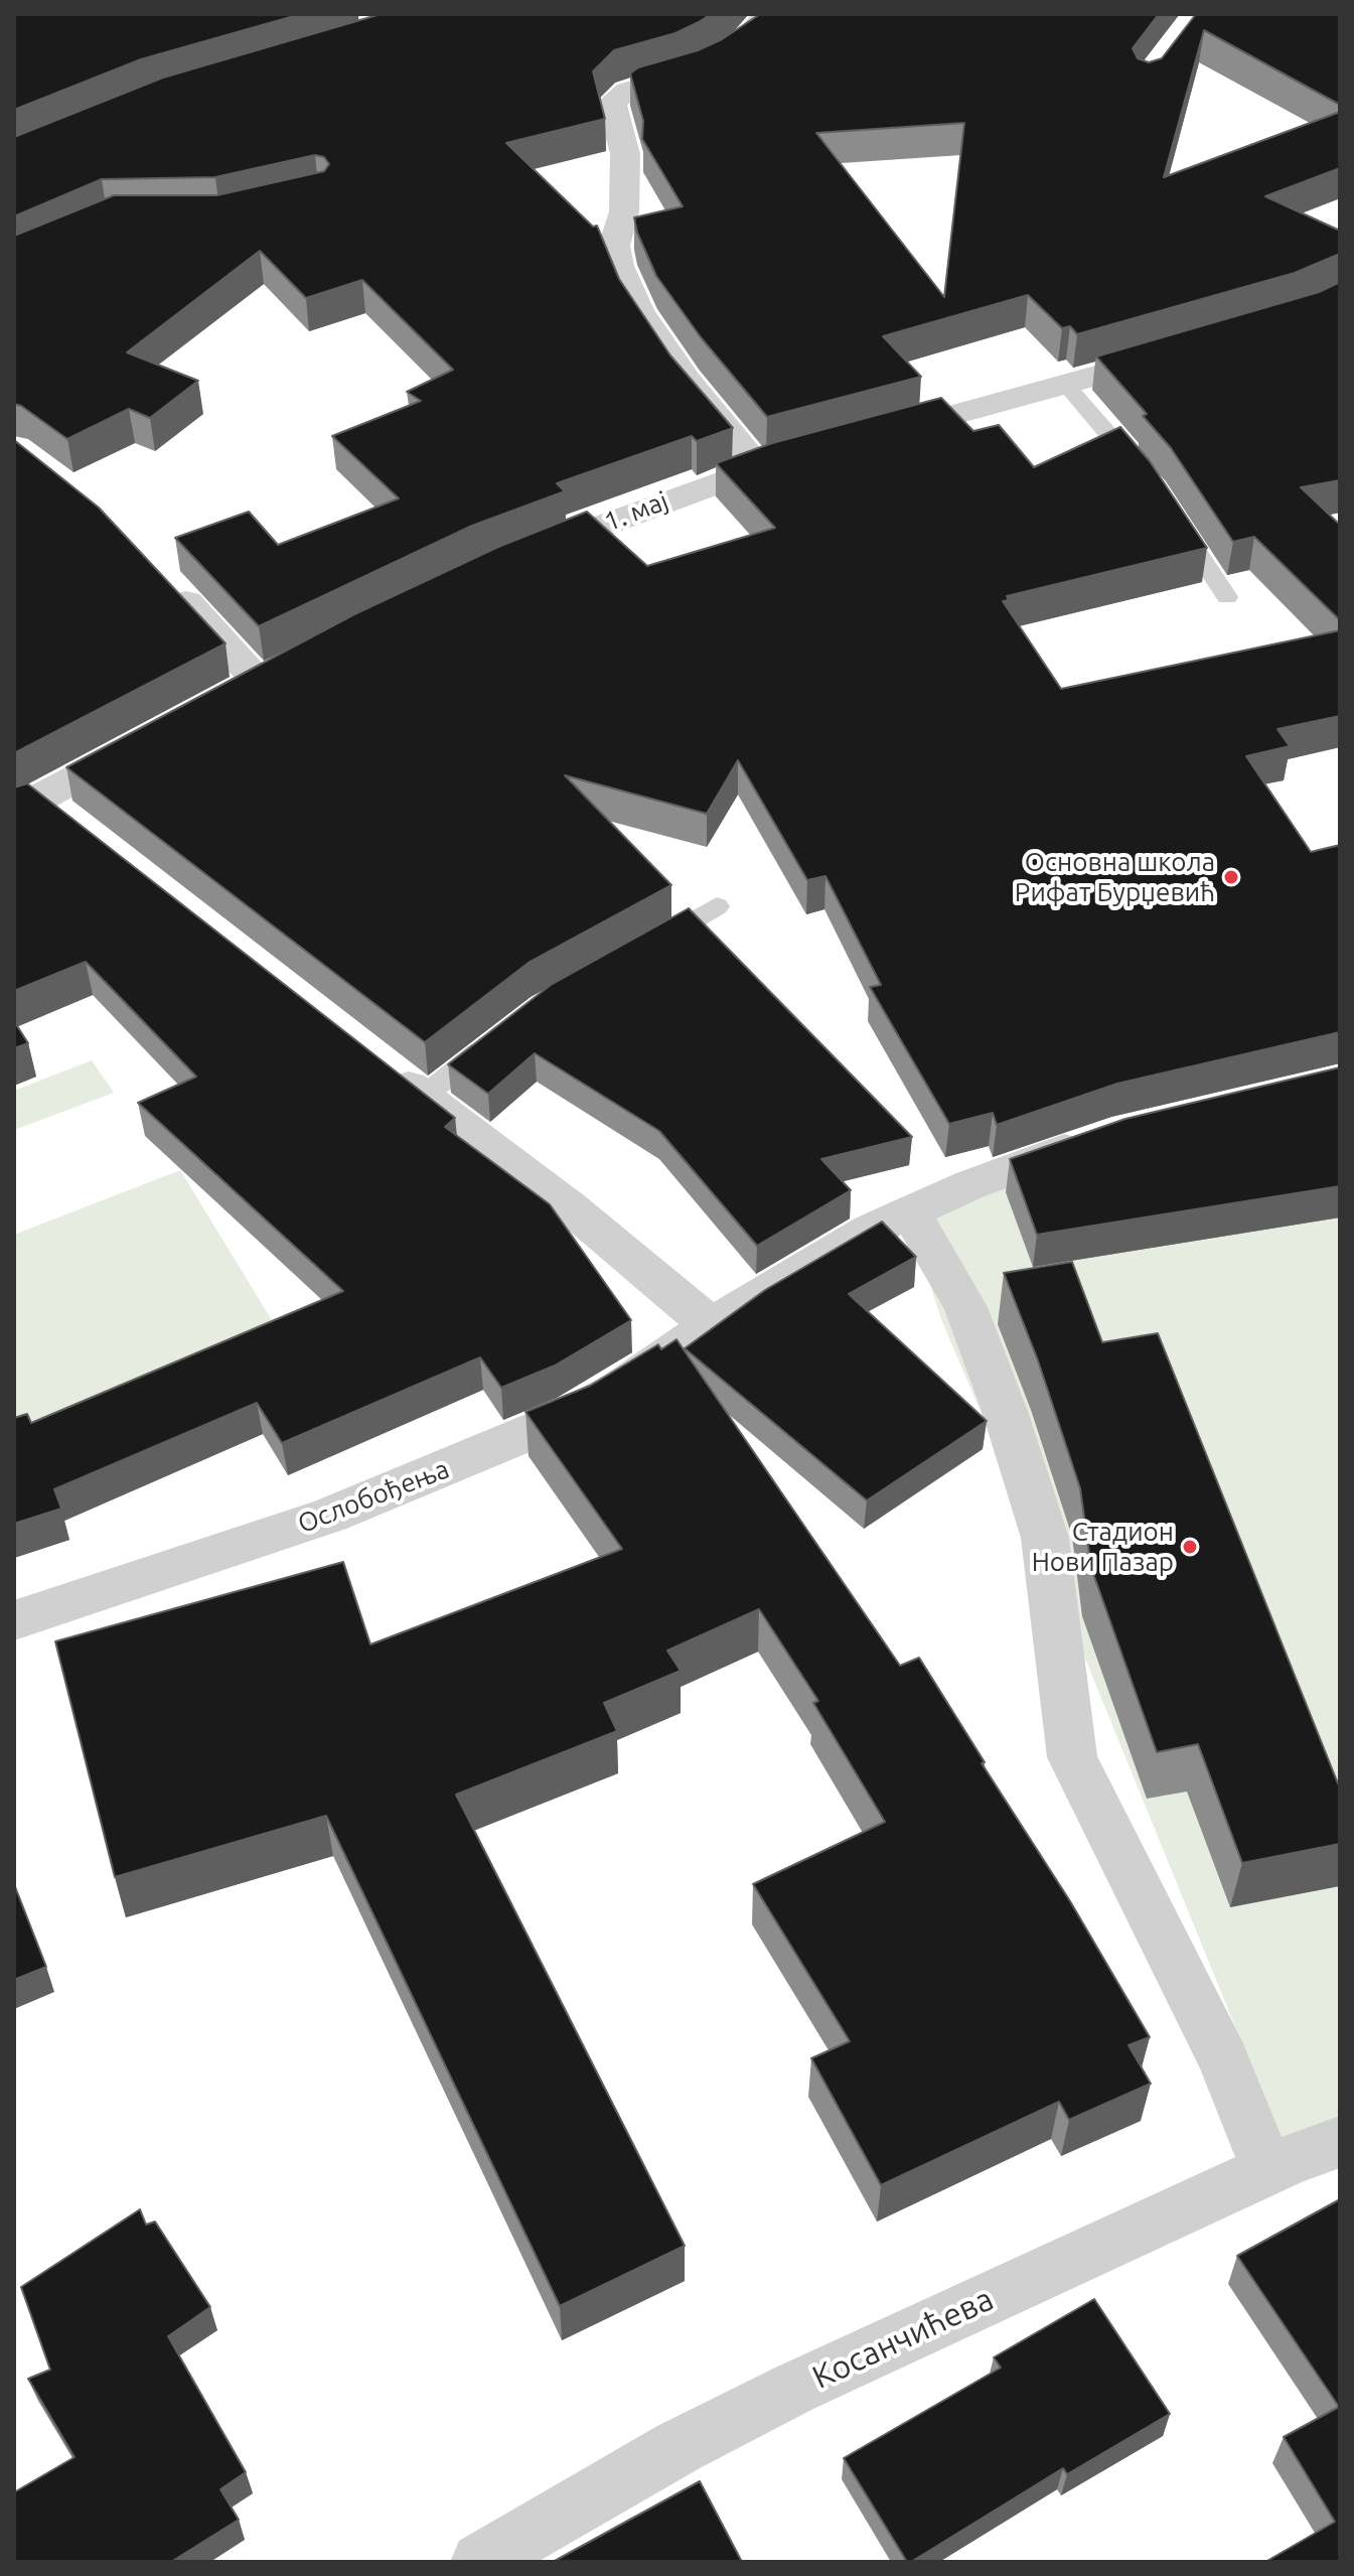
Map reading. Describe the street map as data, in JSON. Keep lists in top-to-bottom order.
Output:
{
  "streets": {
    "street": ["1. мај", "Ослобођења", "Косанчићева"]
  },
  "places": ["Основна школа Рифат Бурџевић", "Стадион Нови Пазар"]
}
